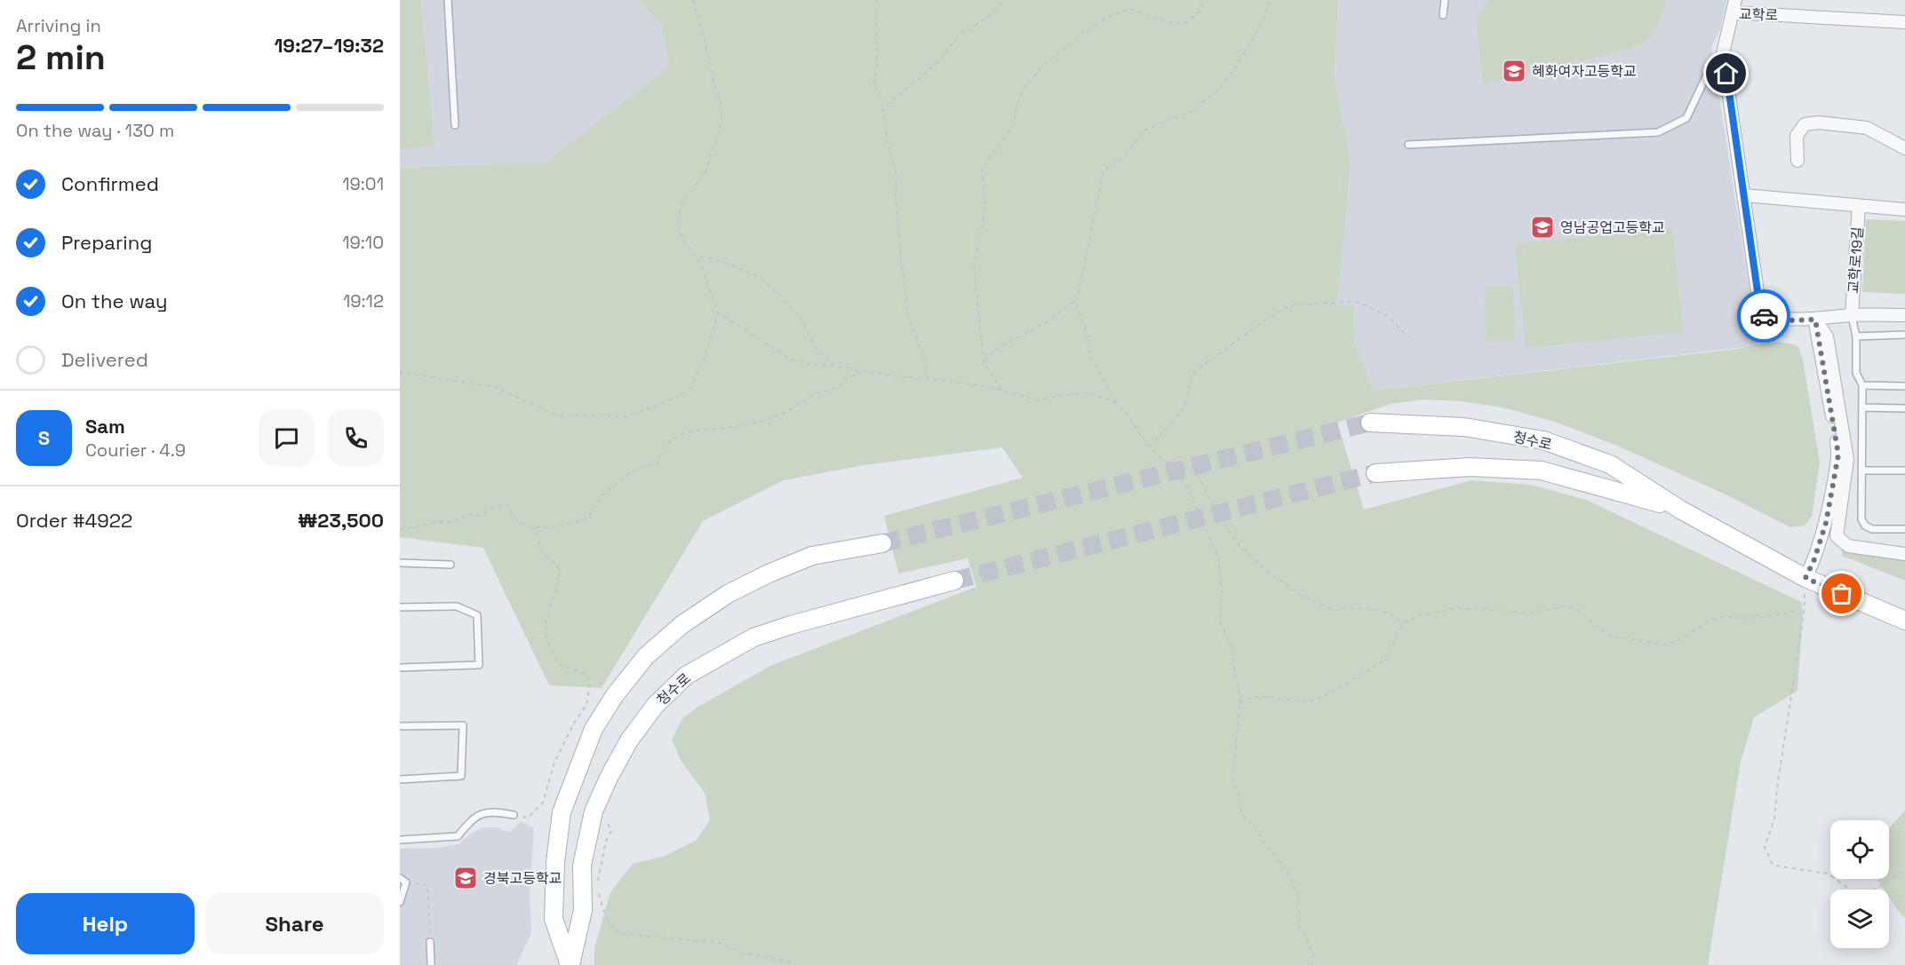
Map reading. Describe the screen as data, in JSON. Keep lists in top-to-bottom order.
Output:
{
  "streets": {
    "main road": ["청수로"],
    "street": ["교학로", "교학로19길"]
  },
  "crossings": [
    ["교학로", "교학로19길"]
  ],
  "places": {
    "school or university": ["혜화여자고등학교", "영남공업고등학교", "경북고등학교"]
  },
  "page": {
    "heading": ["2 min", "Arriving in", "19:27–19:32"],
    "panel": [
      "Sam",
      "Courier · 4.9",
      "Order #4922",
      "₩23,500"
    ],
    "bar": "On the way · 130 m",
    "list": [
      ["Confirmed", "19:01"],
      ["Preparing", "19:10"],
      ["On the way", "19:12"],
      "Delivered"
    ],
    "round": "S",
    "buttons": ["Help", "Share"]
  }
}
